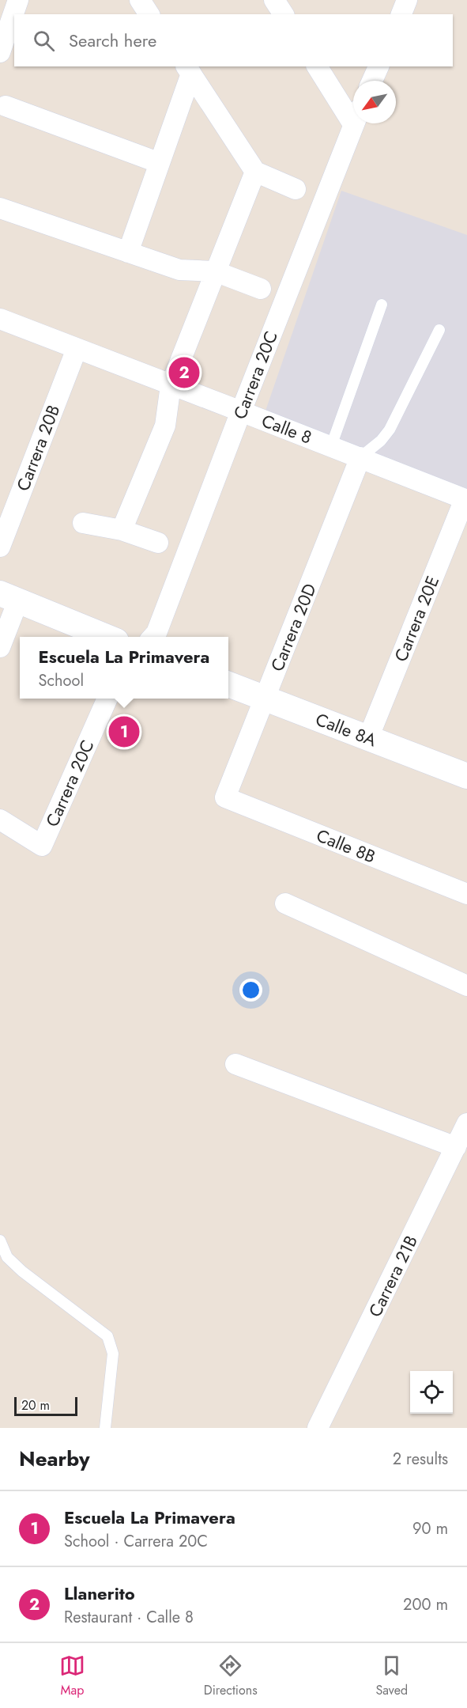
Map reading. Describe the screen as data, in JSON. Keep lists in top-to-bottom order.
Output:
{
  "streets": {
    "street": [
      "Carrera 20C",
      "Calle 8",
      "Carrera 20B",
      "Carrera 20E",
      "Carrera 20D",
      "Calle 8A",
      "Calle 8B",
      "Carrera 21B"
    ]
  },
  "crossings": [
    ["Carrera 20C", "Calle 8"],
    ["Calle 8", "Carrera 20B"],
    ["Calle 8", "Carrera 20E"],
    ["Calle 8", "Carrera 20D"],
    ["Carrera 20E", "Calle 8A"],
    ["Carrera 20D", "Calle 8A"],
    ["Carrera 20D", "Calle 8B"]
  ],
  "scale_bar": "20 m",
  "north": "bottom left",
  "page": {
    "search": "Search here",
    "pins": ["2", "1"],
    "popup": ["Escuela La Primavera", "School"],
    "scale": "20 m",
    "heading": ["Nearby", "2 results"],
    "list": [
      {
        "mark": "1",
        "name": "Escuela La Primavera",
        "note": "School · Carrera 20C",
        "value": "90 m"
      },
      {
        "mark": "2",
        "name": "Llanerito",
        "note": "Restaurant · Calle 8",
        "value": "200 m"
      }
    ],
    "nav": ["Map", "Directions", "Saved"]
  }
}
